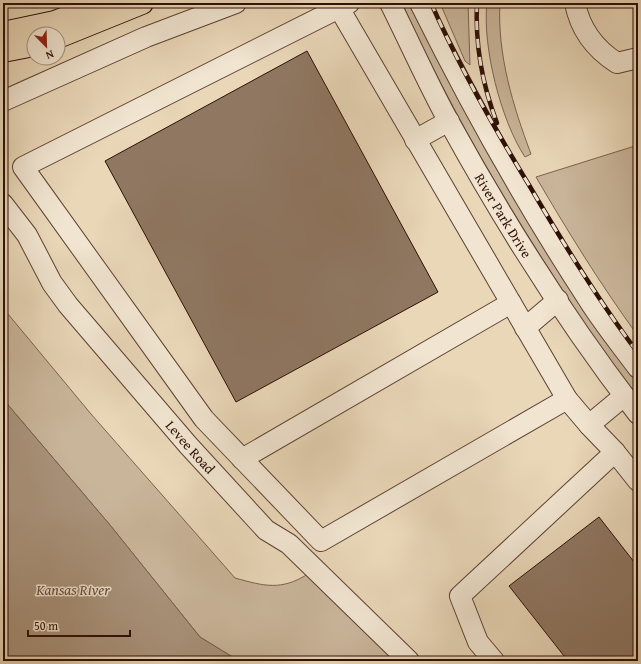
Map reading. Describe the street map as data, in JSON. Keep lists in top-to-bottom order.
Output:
{
  "streets": {
    "street": ["River Park Drive", "Levee Road"]
  },
  "water": ["Kansas River"],
  "scale_bar": "50 m",
  "north": "bottom right"
}
